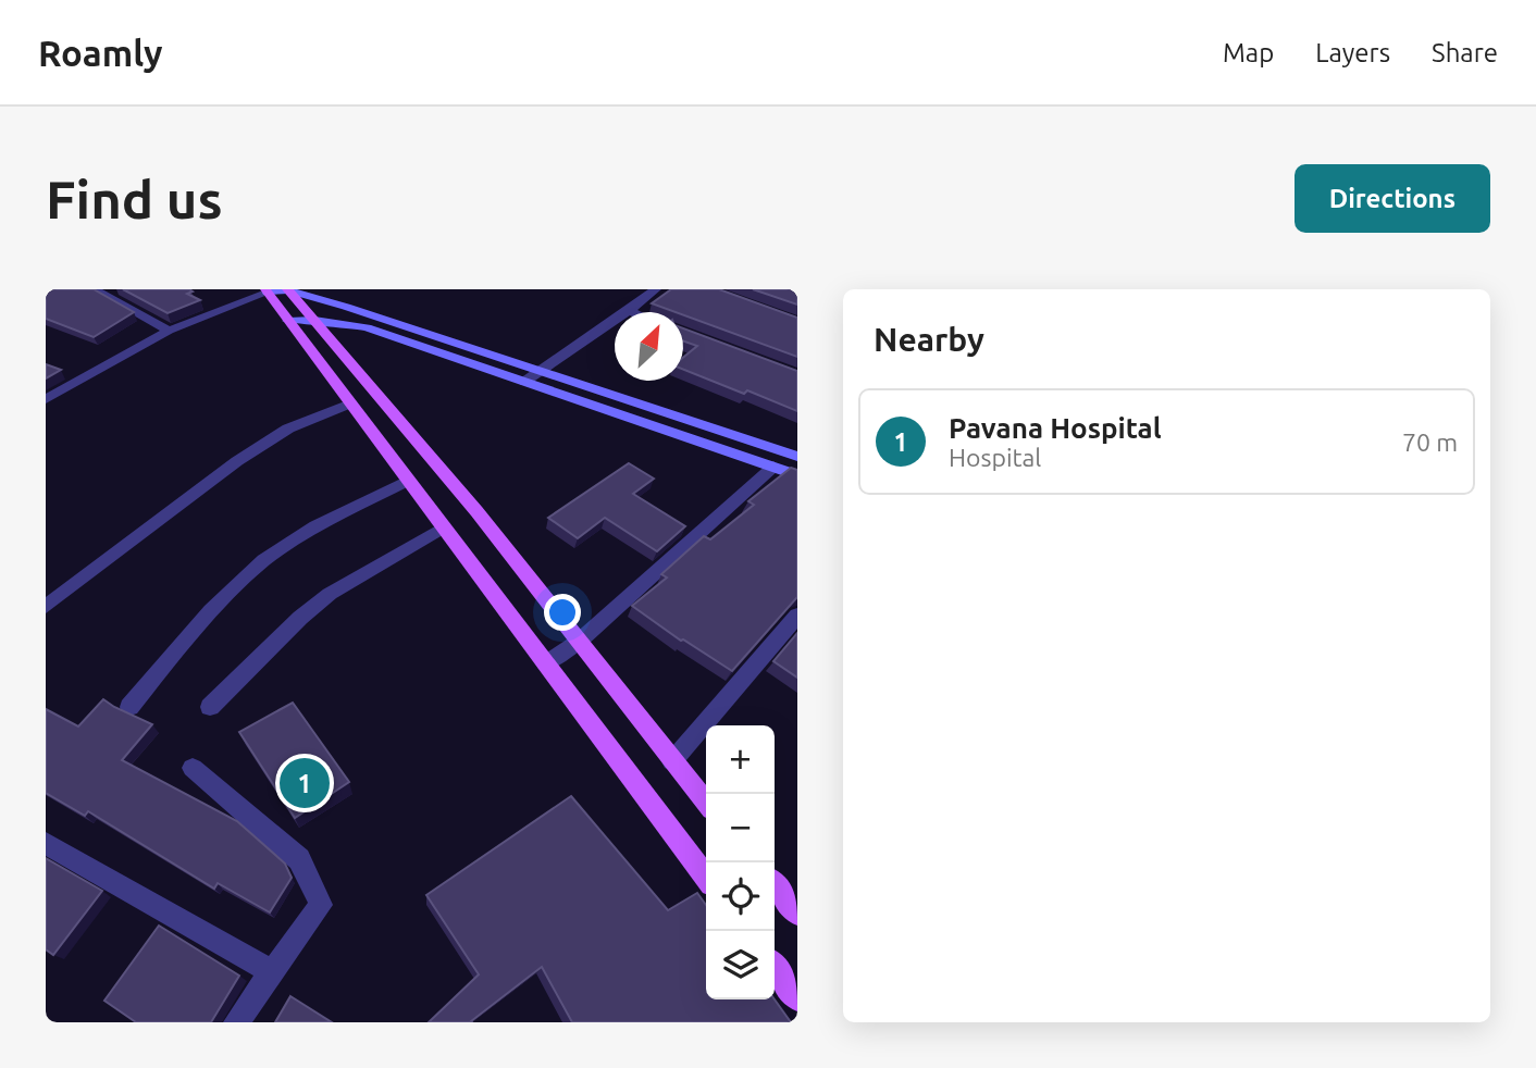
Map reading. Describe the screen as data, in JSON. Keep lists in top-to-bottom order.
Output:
{
  "north": "top right",
  "page": {
    "header": "Roamly",
    "nav": ["Map", "Layers", "Share"],
    "buttons": "Directions",
    "title": "Find us",
    "heading": "Nearby",
    "list": [
      {
        "mark": "1",
        "name": "Pavana Hospital",
        "note": "Hospital",
        "value": "70 m"
      }
    ],
    "map_buttons": ["+", "−"],
    "pins": "1"
  }
}
